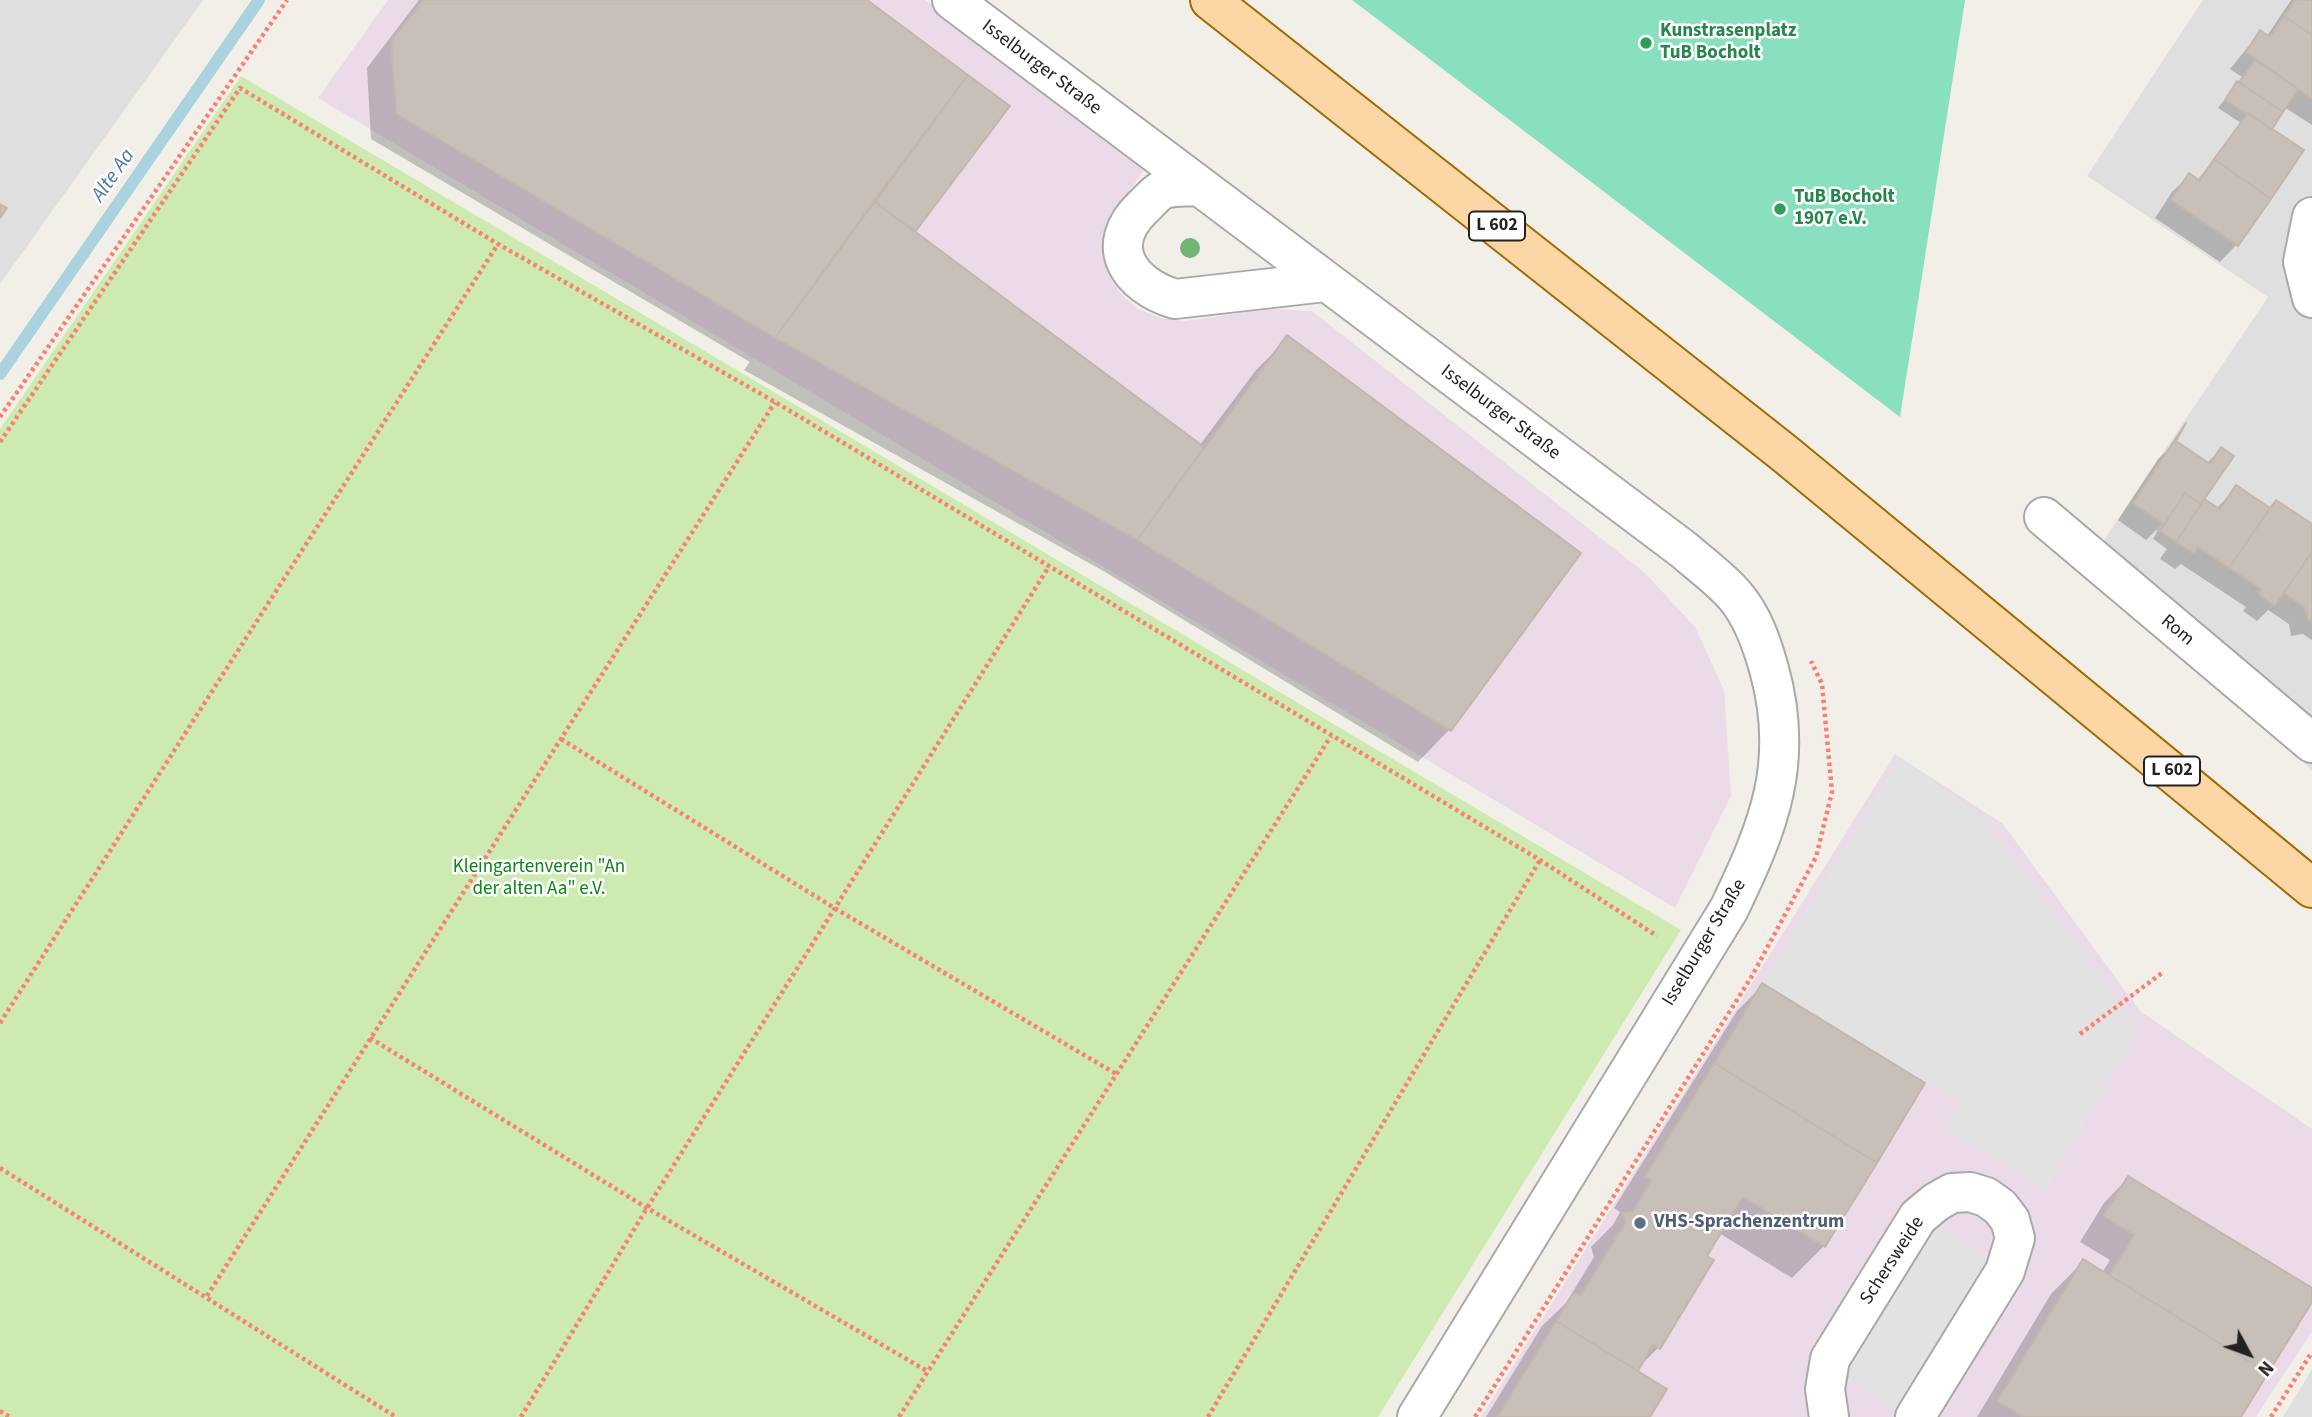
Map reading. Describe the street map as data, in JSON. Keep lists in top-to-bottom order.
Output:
{
  "streets": {
    "main road": ["L 602"],
    "street": ["Isselburger Straße", "Rom", "Schersweide"]
  },
  "water": ["Alte Aa"],
  "parks": ["Kleingartenverein \"An der alten Aa\" e.V."],
  "places": ["Kunstrasenplatz TuB Bocholt", "TuB Bocholt 1907 e.V.", "VHS-Sprachenzentrum"],
  "north": "bottom right"
}
